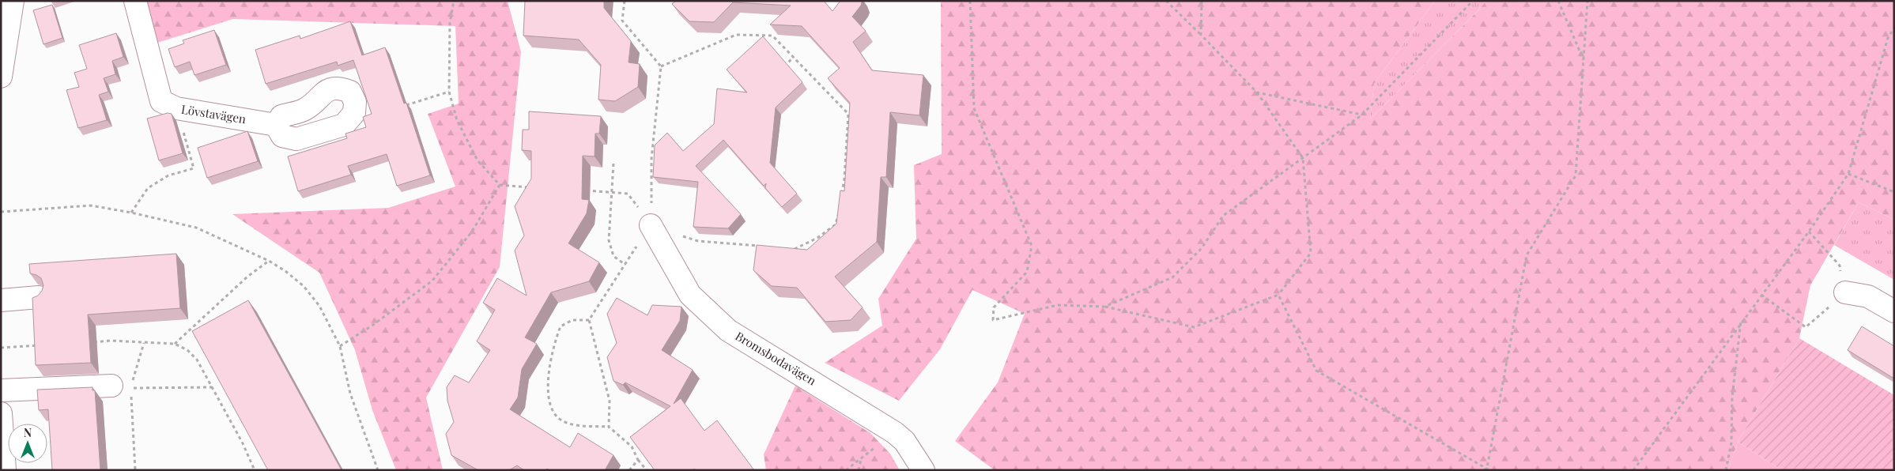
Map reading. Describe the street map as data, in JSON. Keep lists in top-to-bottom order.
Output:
{
  "streets": {
    "street": ["Lövstavägen", "Bromsbodavägen"]
  },
  "north": "top"
}
